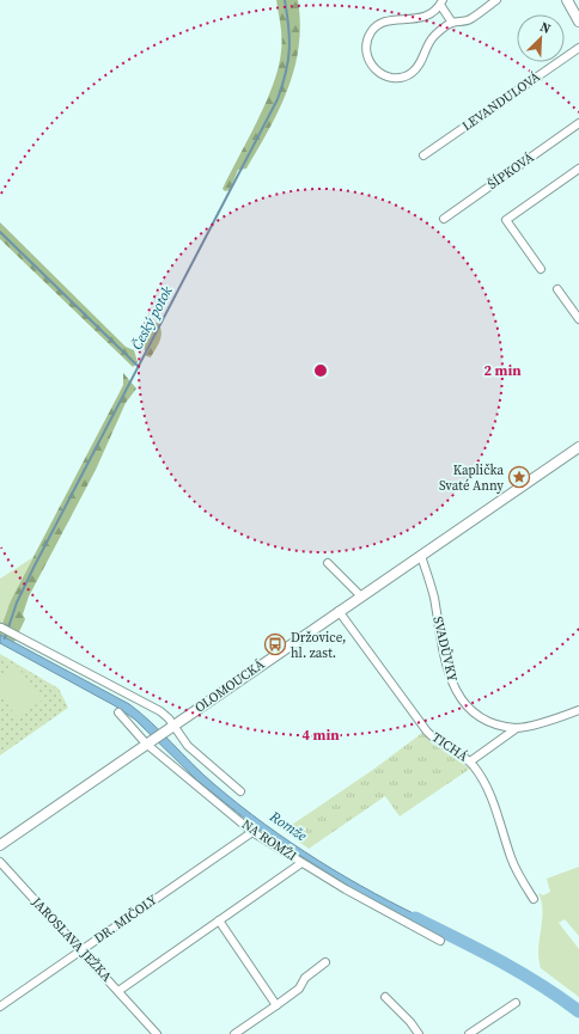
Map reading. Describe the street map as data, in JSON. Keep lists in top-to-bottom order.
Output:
{
  "streets": {
    "street": [
      "LEVANDULOVÁ",
      "ŠÍPKOVÁ",
      "SVADŮVKY",
      "OLOMOUCKÁ",
      "TICHÁ",
      "NA ROMŽI",
      "DR. MIČOLY",
      "JAROSLAVA JEŽKA"
    ]
  },
  "crossings": [
    ["SVADŮVKY", "OLOMOUCKÁ"],
    ["OLOMOUCKÁ", "TICHÁ"],
    ["OLOMOUCKÁ", "NA ROMŽI"],
    ["NA ROMŽI", "DR. MIČOLY"],
    ["DR. MIČOLY", "JAROSLAVA JEŽKA"]
  ],
  "water": ["Český potok", "Romže"],
  "places": {
    "place": ["Kaplička Svaté Anny"],
    "bus stop": ["Držovice, hl. zast."]
  },
  "north": "top right",
  "rings": ["2 min", "4 min"]
}
